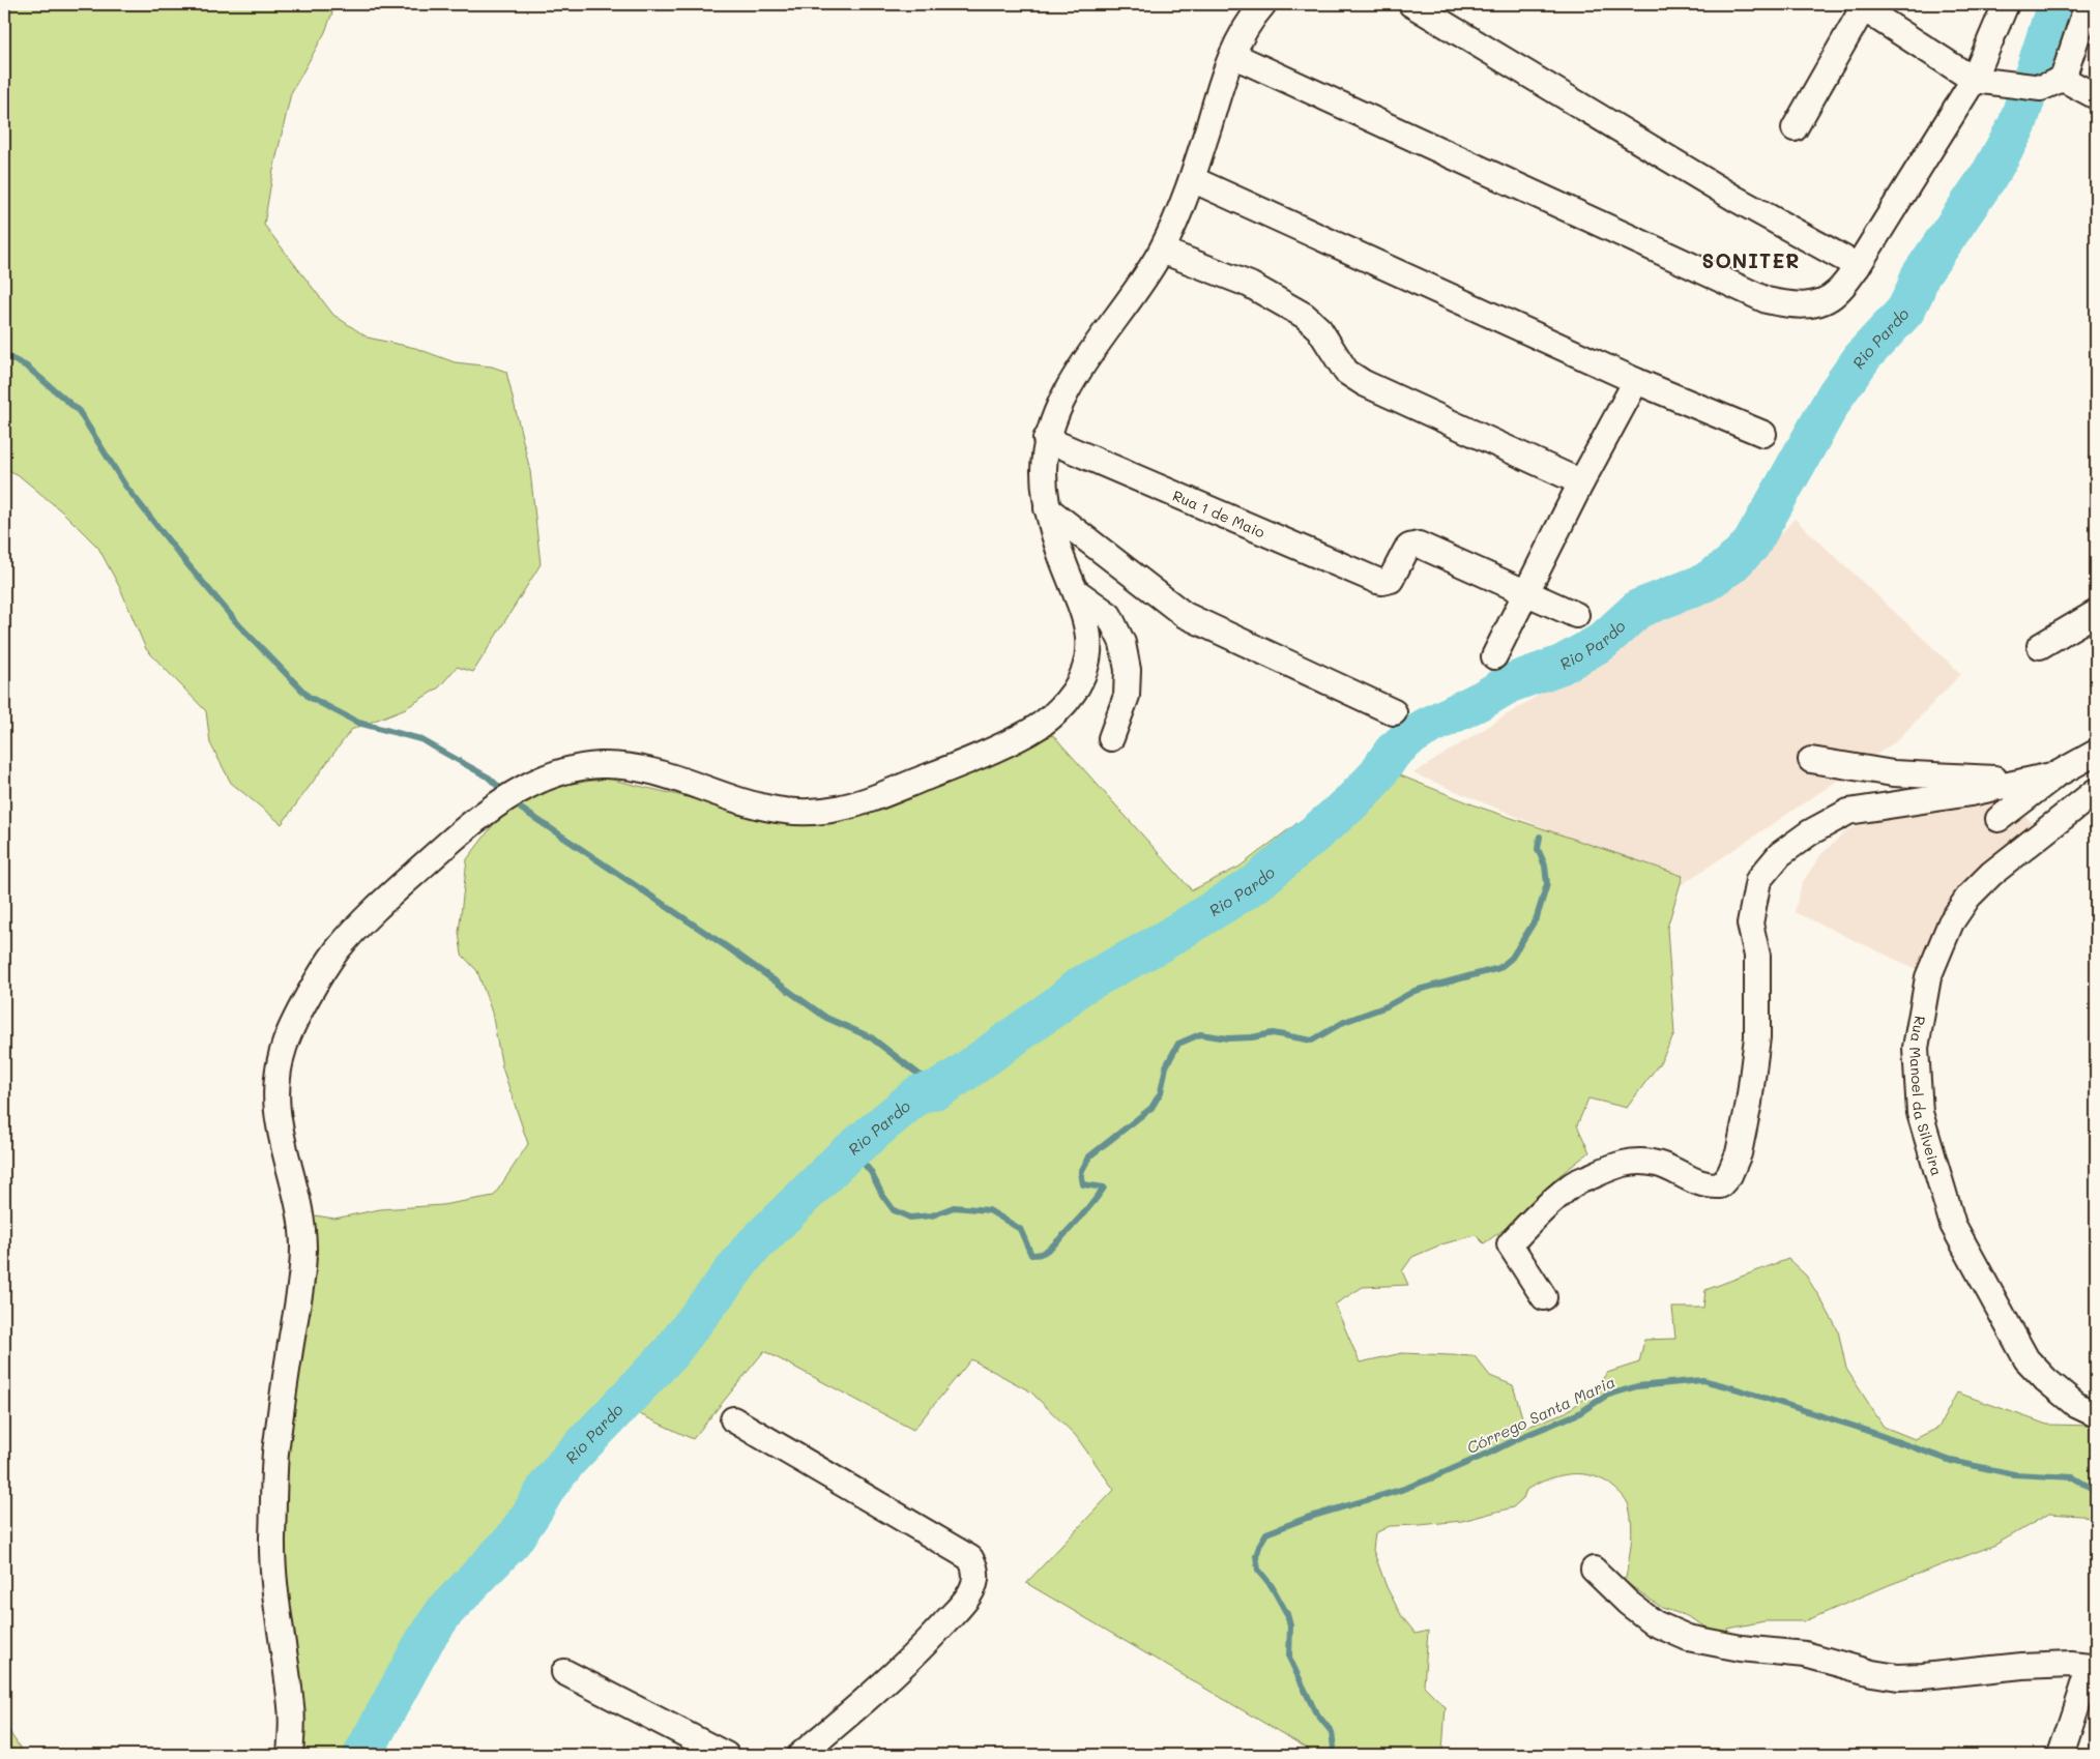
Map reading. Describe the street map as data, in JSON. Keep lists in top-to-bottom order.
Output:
{
  "streets": {
    "street": ["Rua 1 de Maio", "Rua Manoel da Silveira"]
  },
  "districts": ["SONITER"],
  "water": ["Rio Pardo", "Córrego Santa Maria"]
}
